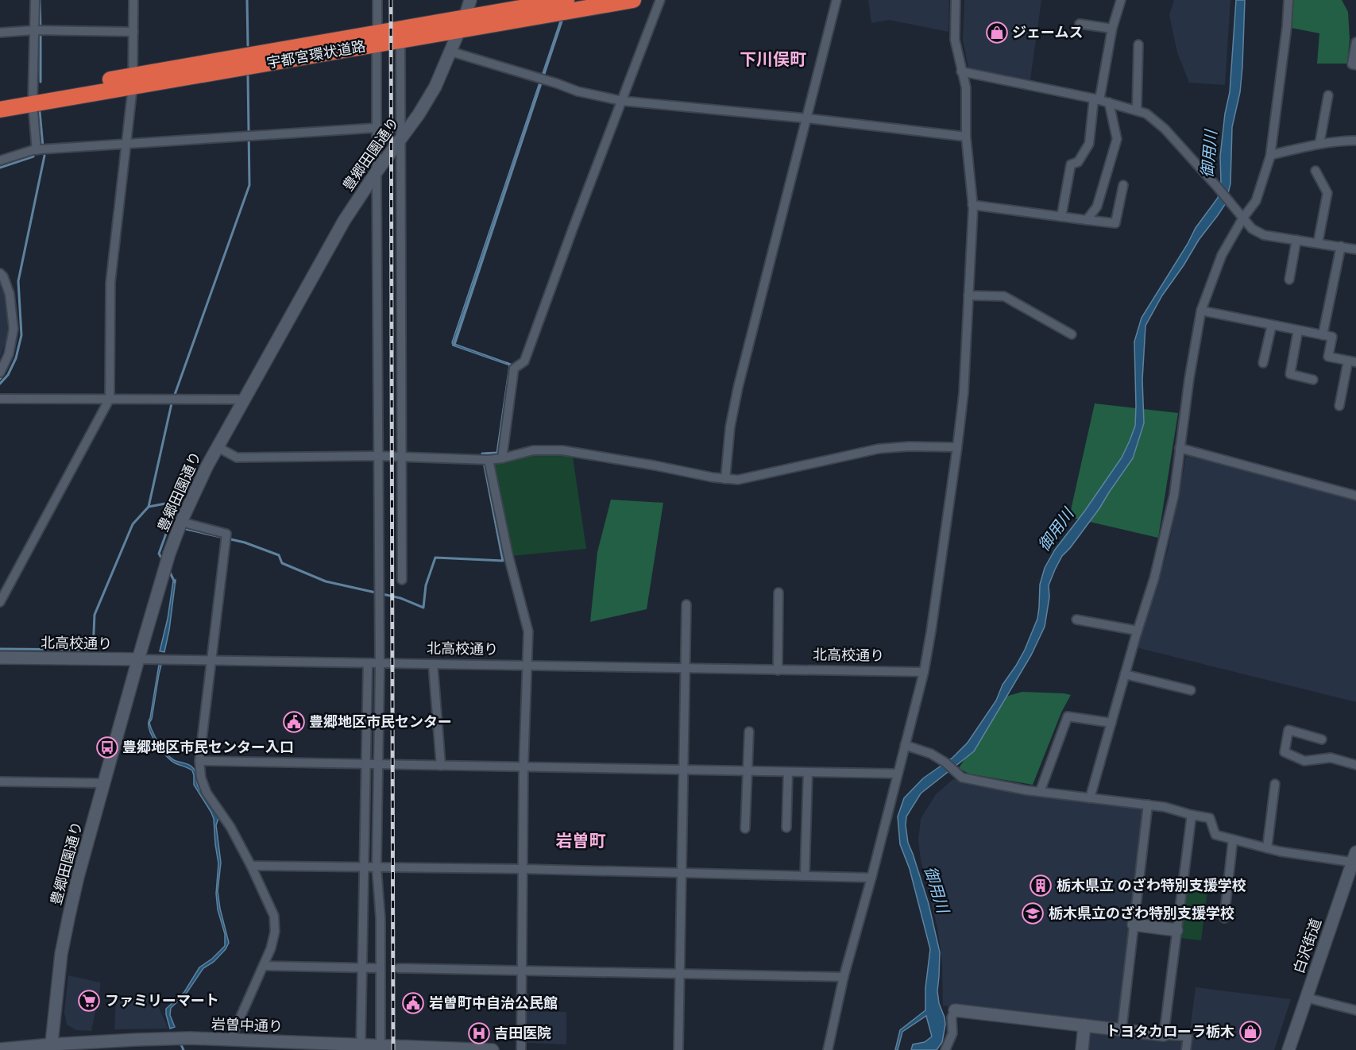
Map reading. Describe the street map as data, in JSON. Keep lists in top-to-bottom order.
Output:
{
  "streets": {
    "highway": ["宇都宮環状道路"],
    "street": [
      "豊郷田園通り",
      "北高校通り",
      "白沢街道",
      "岩曽中通り"
    ]
  },
  "crossings": [
    ["宇都宮環状道路", "豊郷田園通り"],
    ["豊郷田園通り", "北高校通り"],
    ["豊郷田園通り", "岩曽中通り"]
  ],
  "districts": ["下川俣町", "岩曽町"],
  "water": ["御用川"],
  "places": {
    "shop": ["ジェームス", "トヨタカローラ栃木"],
    "public building": ["豊郷地区市民センター", "岩曽町中自治公民館"],
    "bus stop": ["豊郷地区市民センター入口"],
    "building": ["栃木県立 のざわ特別支援学校"],
    "school or university": ["栃木県立のざわ特別支援学校"],
    "supermarket": ["ファミリーマート"],
    "hospital": ["吉田医院"]
  }
}
